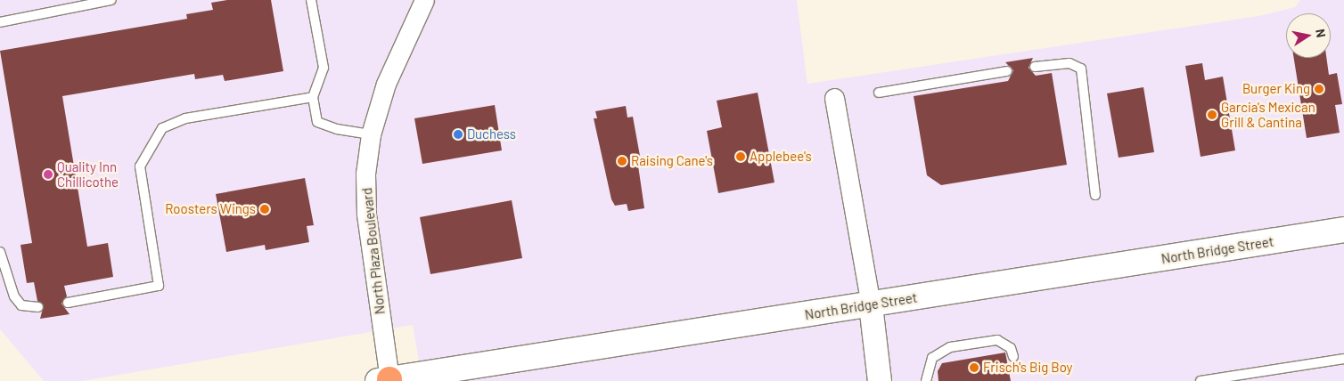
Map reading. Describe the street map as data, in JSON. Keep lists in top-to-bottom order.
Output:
{
  "streets": {
    "main road": ["North Bridge Street"],
    "street": ["North Plaza Boulevard"]
  },
  "crossings": [
    ["North Bridge Street", "North Plaza Boulevard"]
  ],
  "places": [
    "Burger King",
    "Garcia's Mexican Grill & Cantina",
    "Duchess",
    "Applebee's",
    "Raising Cane's",
    "Quality Inn Chillicothe",
    "Roosters Wings",
    "Frisch's Big Boy"
  ],
  "north": "right"
}
